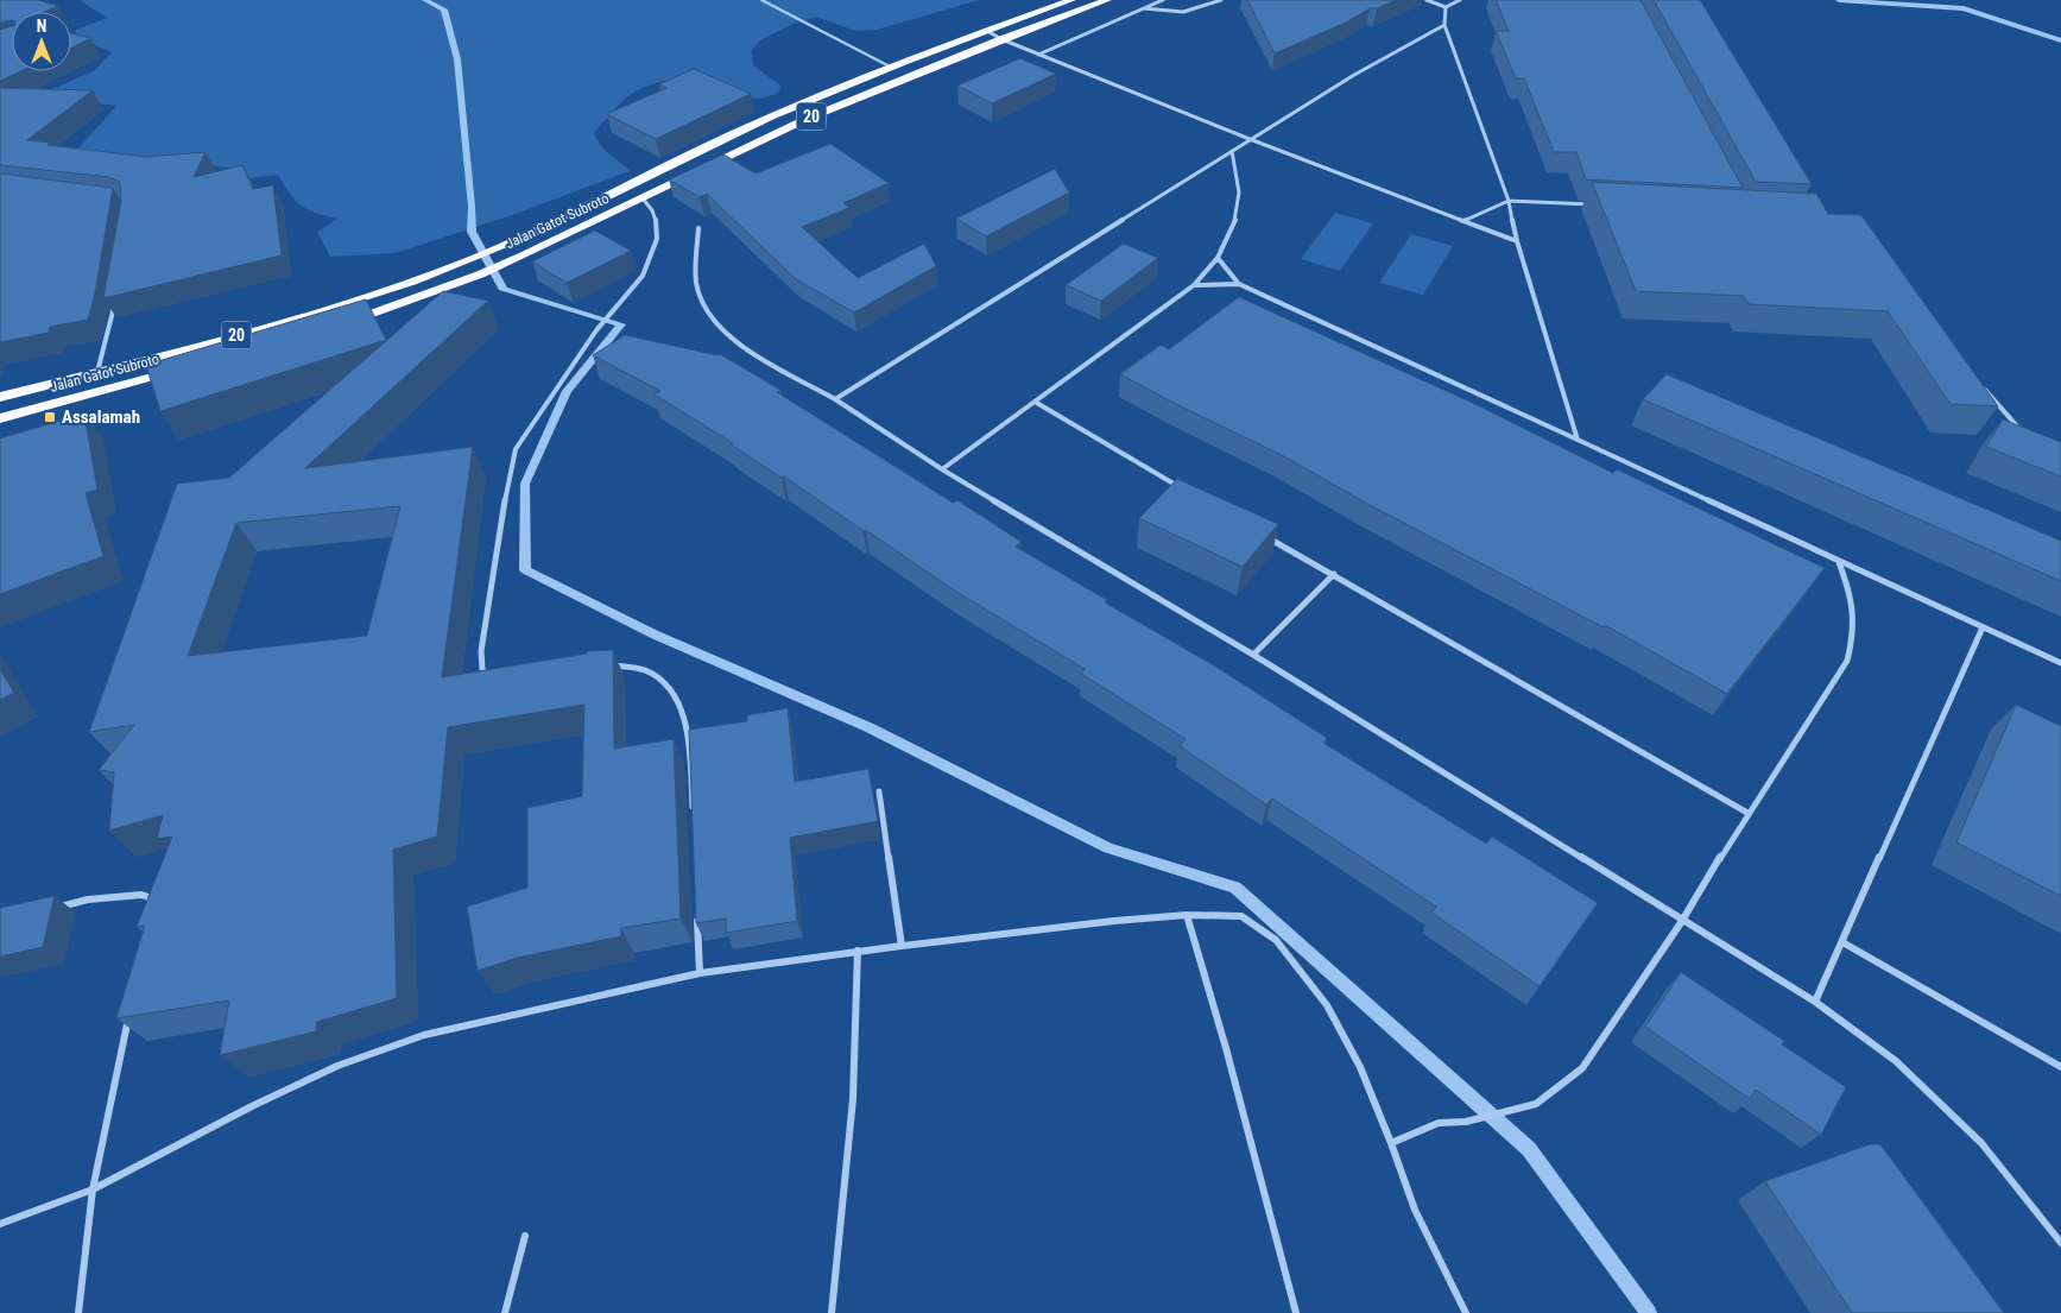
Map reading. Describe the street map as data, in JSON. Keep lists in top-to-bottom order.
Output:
{
  "streets": {
    "highway": ["20", "Jalan Gatot Subroto"]
  },
  "places": {
    "transit": ["Assalamah"]
  },
  "north": "top"
}
